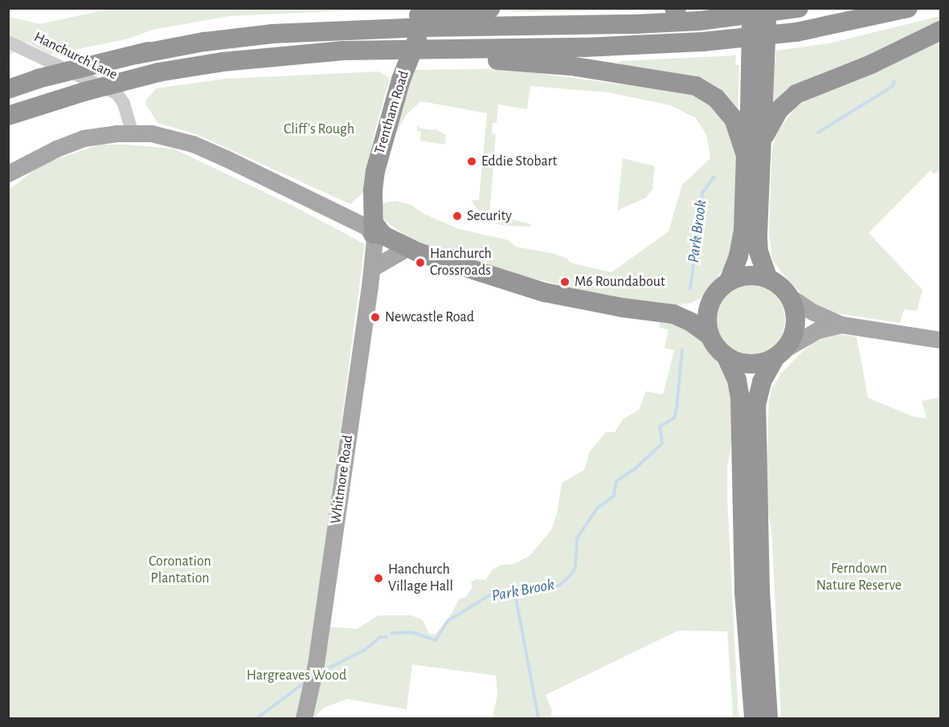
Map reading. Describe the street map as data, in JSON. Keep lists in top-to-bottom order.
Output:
{
  "streets": {
    "highway": ["Trentham Road"],
    "main road": ["Whitmore Road"],
    "street": ["Hanchurch Lane"]
  },
  "crossings": [
    ["Trentham Road", "Whitmore Road"]
  ],
  "water": ["Park Brook"],
  "parks": [
    "Cliff's Rough",
    "Coronation Plantation",
    "Ferndown Nature Reserve",
    "Hargreaves Wood"
  ],
  "places": [
    "Eddie Stobart",
    "Security",
    "Hanchurch Crossroads",
    "M6 Roundabout",
    "Newcastle Road",
    "Hanchurch Village Hall"
  ]
}
